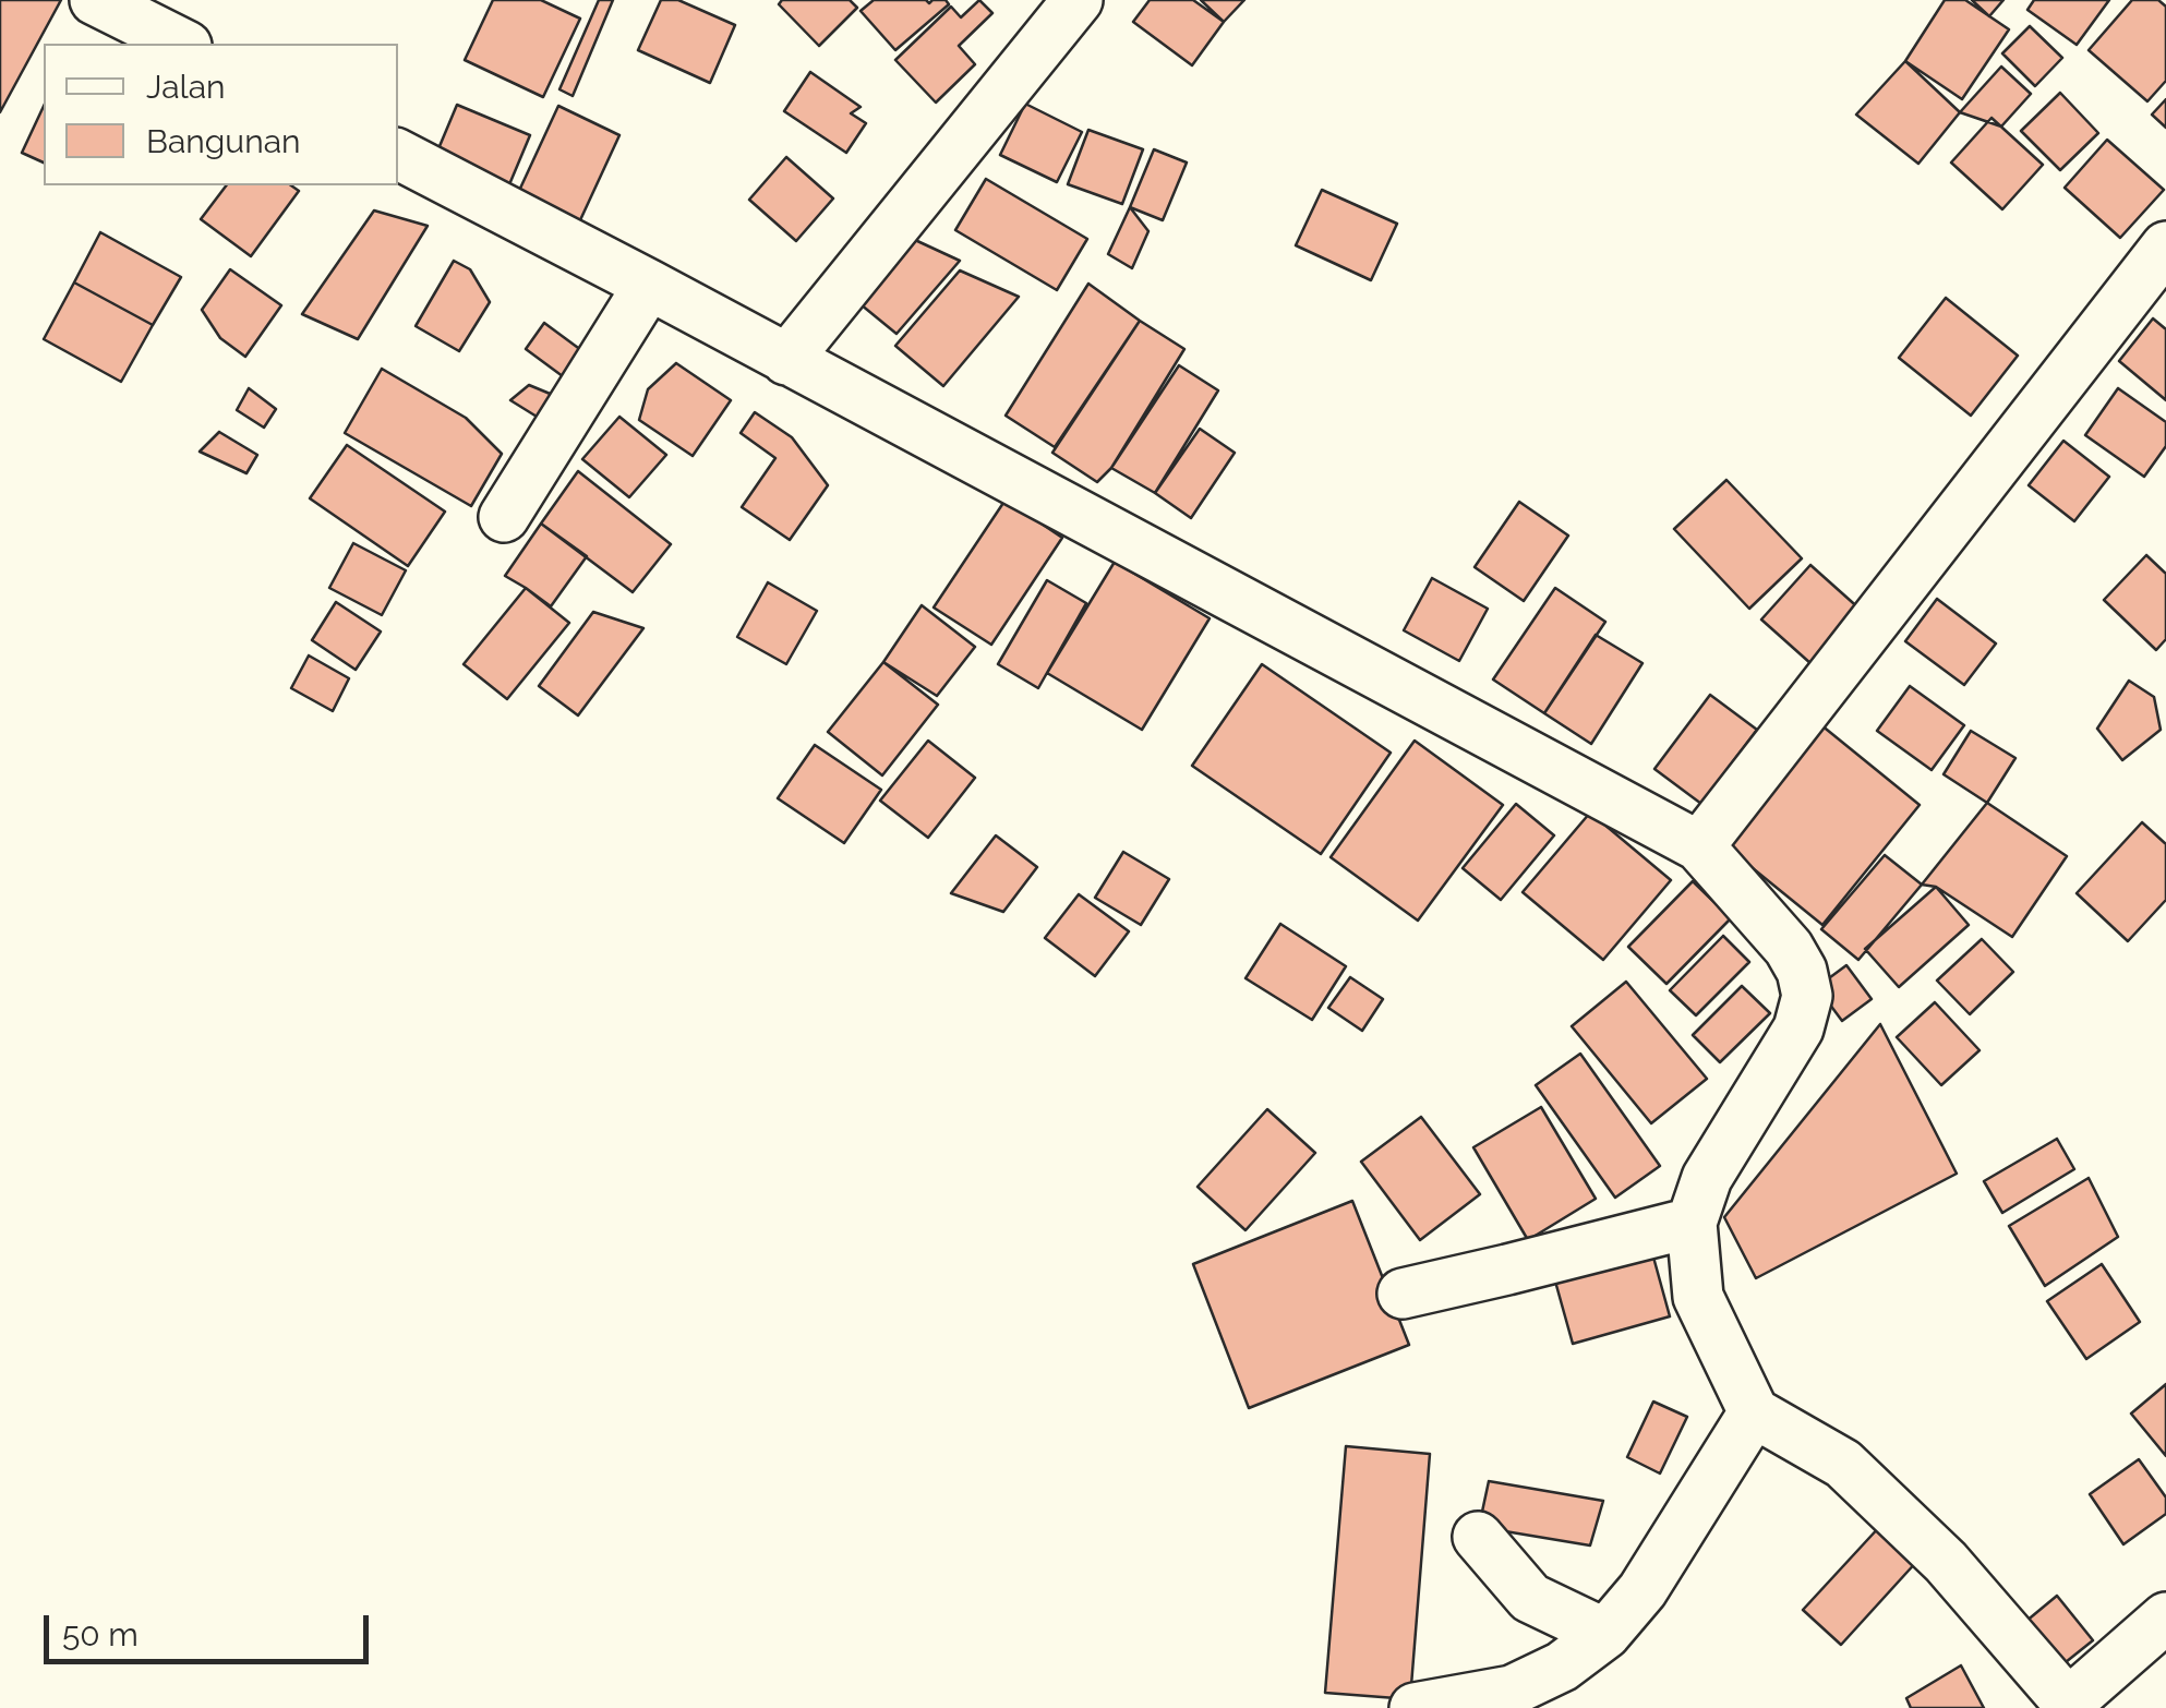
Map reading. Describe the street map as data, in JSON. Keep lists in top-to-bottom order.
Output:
{
  "legend": ["Jalan", "Bangunan"],
  "scale_bar": "50 m"
}
